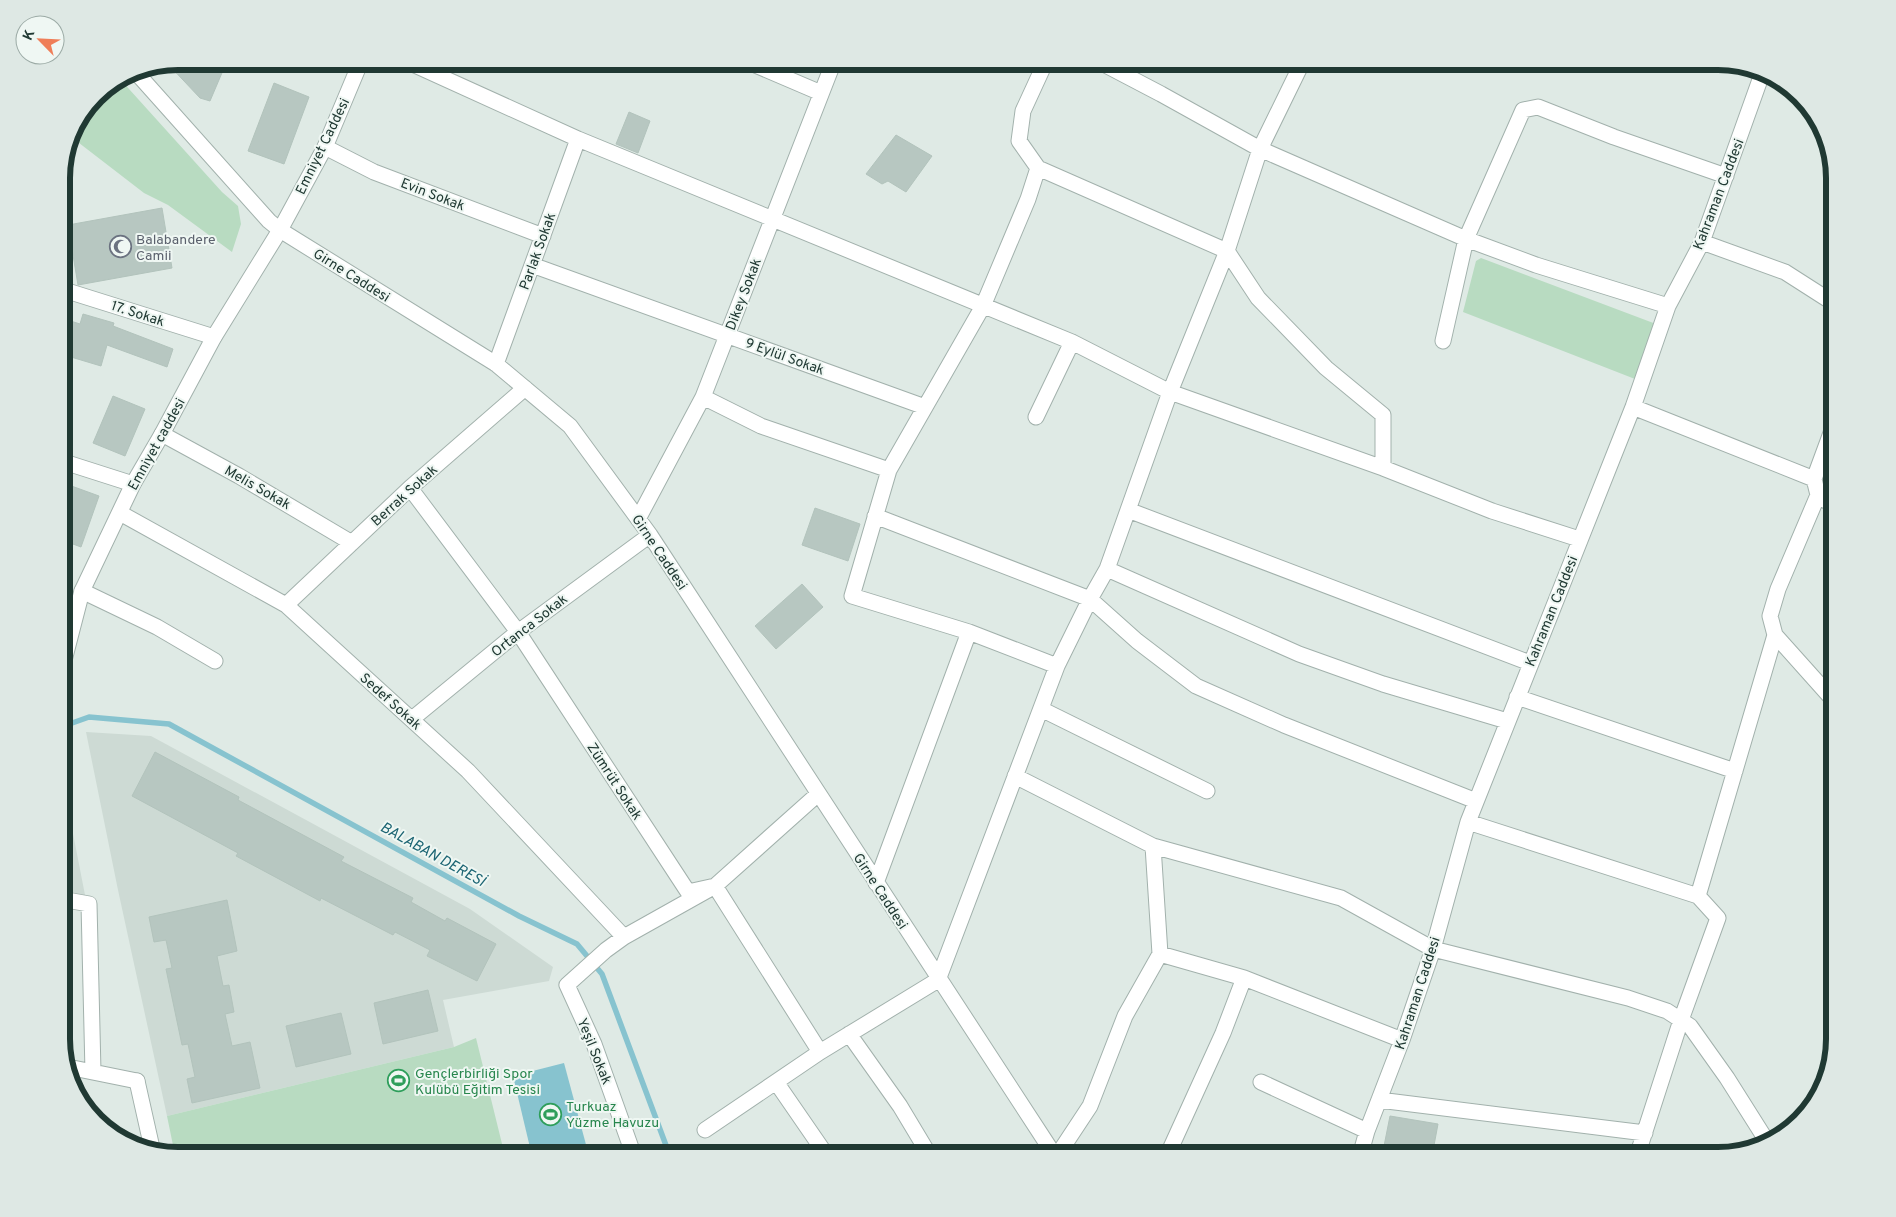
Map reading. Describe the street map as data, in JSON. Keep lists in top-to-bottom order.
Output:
{
  "streets": {
    "street": [
      "Emniyet Caddesi",
      "Evin Sokak",
      "Kahraman Caddesi",
      "Parlak Sokak",
      "Girne Caddesi",
      "Dikey Sokak",
      "17. Sokak",
      "9 Eylül Sokak",
      "Emniyet caddesi",
      "Melis Sokak",
      "Berrak Sokak",
      "Ortanca Sokak",
      "Sedef Sokak",
      "Zümrüt Sokak",
      "Yeşil Sokak"
    ]
  },
  "crossings": [
    ["Emniyet Caddesi", "Evin Sokak"],
    ["Emniyet Caddesi", "Girne Caddesi"],
    ["Emniyet Caddesi", "Emniyet caddesi"],
    ["Evin Sokak", "Parlak Sokak"],
    ["Parlak Sokak", "Girne Caddesi"],
    ["Parlak Sokak", "9 Eylül Sokak"],
    ["Girne Caddesi", "Dikey Sokak"],
    ["Girne Caddesi", "Emniyet caddesi"],
    ["Girne Caddesi", "Berrak Sokak"],
    ["Girne Caddesi", "Ortanca Sokak"],
    ["Dikey Sokak", "9 Eylül Sokak"],
    ["17. Sokak", "Emniyet caddesi"],
    ["Emniyet caddesi", "Melis Sokak"],
    ["Emniyet caddesi", "Sedef Sokak"],
    ["Melis Sokak", "Berrak Sokak"],
    ["Berrak Sokak", "Sedef Sokak"],
    ["Berrak Sokak", "Zümrüt Sokak"],
    ["Ortanca Sokak", "Sedef Sokak"],
    ["Ortanca Sokak", "Zümrüt Sokak"],
    ["Sedef Sokak", "Yeşil Sokak"]
  ],
  "water": ["BALABAN DERESİ"],
  "places": {
    "mosque": ["Balabandere Camii"],
    "sports": ["Gençlerbirliği Spor Kulübü Eğitim Tesisi", "Turkuaz Yüzme Havuzu"]
  },
  "north": "top left"
}
